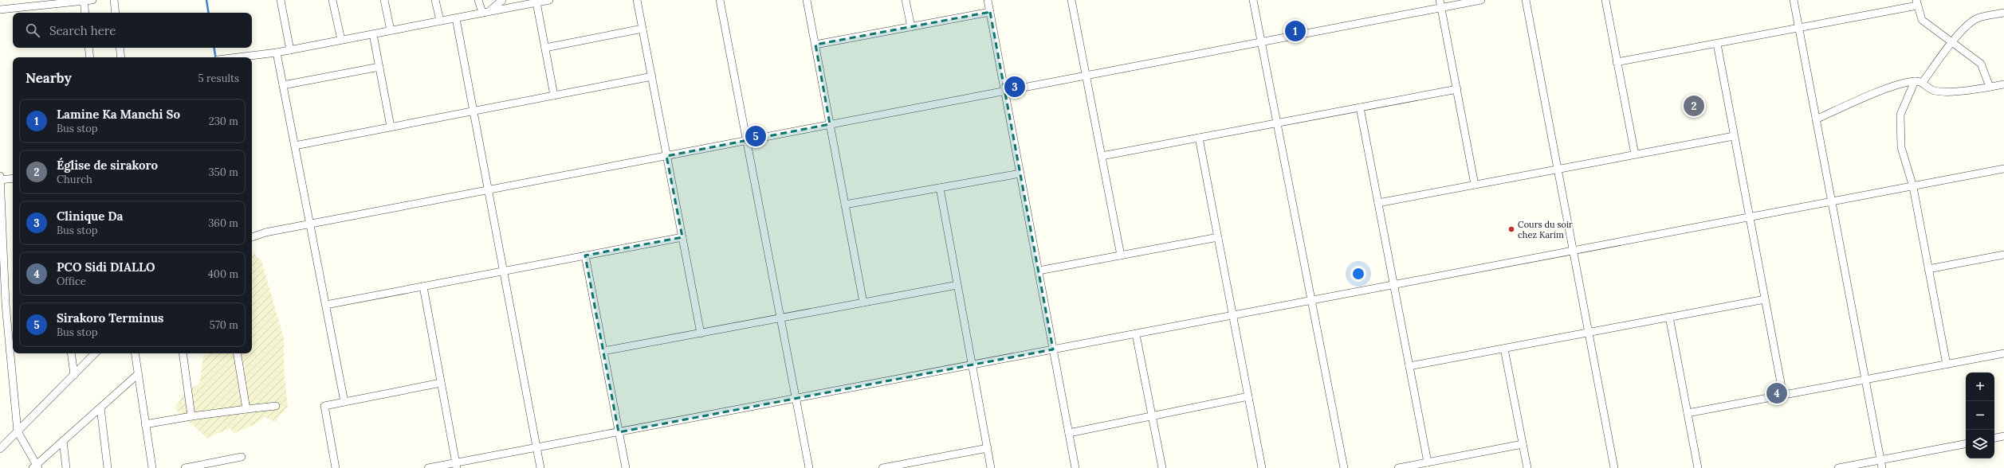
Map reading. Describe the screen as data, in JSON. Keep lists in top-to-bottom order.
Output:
{
  "places": ["Cours du soir chez Karim"],
  "page": {
    "search": "Search here",
    "pins": [
      "1",
      "3",
      "2",
      "5",
      "4"
    ],
    "heading": ["Nearby", "5 results"],
    "list": [
      {
        "mark": "1",
        "name": "Lamine Ka Manchi So",
        "note": "Bus stop",
        "value": "230 m"
      },
      {
        "mark": "2",
        "name": "Église de sirakoro",
        "note": "Church",
        "value": "350 m"
      },
      {
        "mark": "3",
        "name": "Clinique Da",
        "note": "Bus stop",
        "value": "360 m"
      },
      {
        "mark": "4",
        "name": "PCO Sidi DIALLO",
        "note": "Office",
        "value": "400 m"
      },
      {
        "mark": "5",
        "name": "Sirakoro Terminus",
        "note": "Bus stop",
        "value": "570 m"
      }
    ],
    "map_buttons": ["+", "−"]
  }
}
